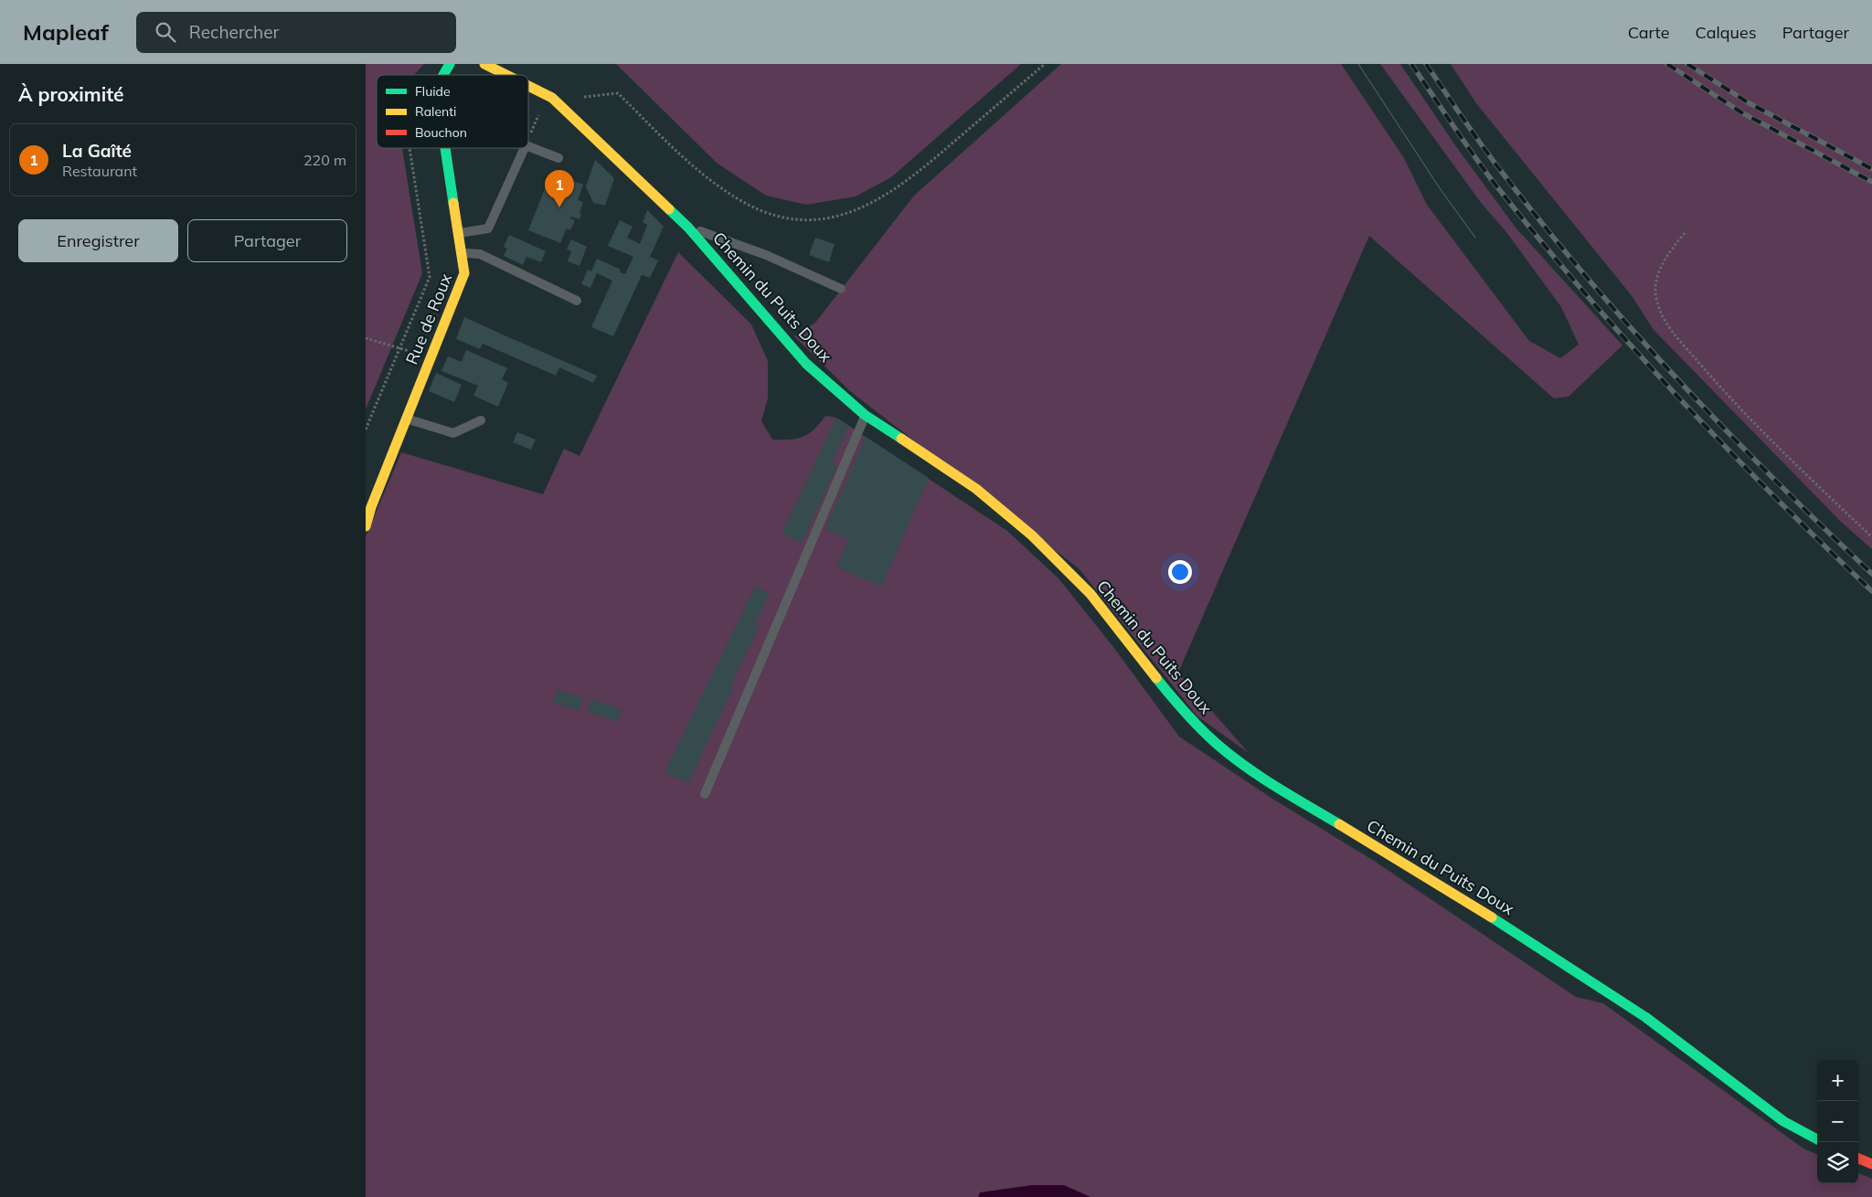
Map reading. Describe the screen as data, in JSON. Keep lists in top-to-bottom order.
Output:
{
  "streets": {
    "street": ["Chemin du Puits Doux", "Rue de Roux"]
  },
  "legend": ["Fluide", "Ralenti", "Bouchon"],
  "page": {
    "header": "Mapleaf",
    "search": "Rechercher",
    "nav": ["Carte", "Calques", "Partager"],
    "heading": "À proximité",
    "list": [
      {
        "mark": "1",
        "name": "La Gaîté",
        "note": "Restaurant",
        "value": "220 m"
      }
    ],
    "pins": "1",
    "buttons": ["Enregistrer", "Partager"],
    "map_buttons": ["+", "−"]
  }
}
